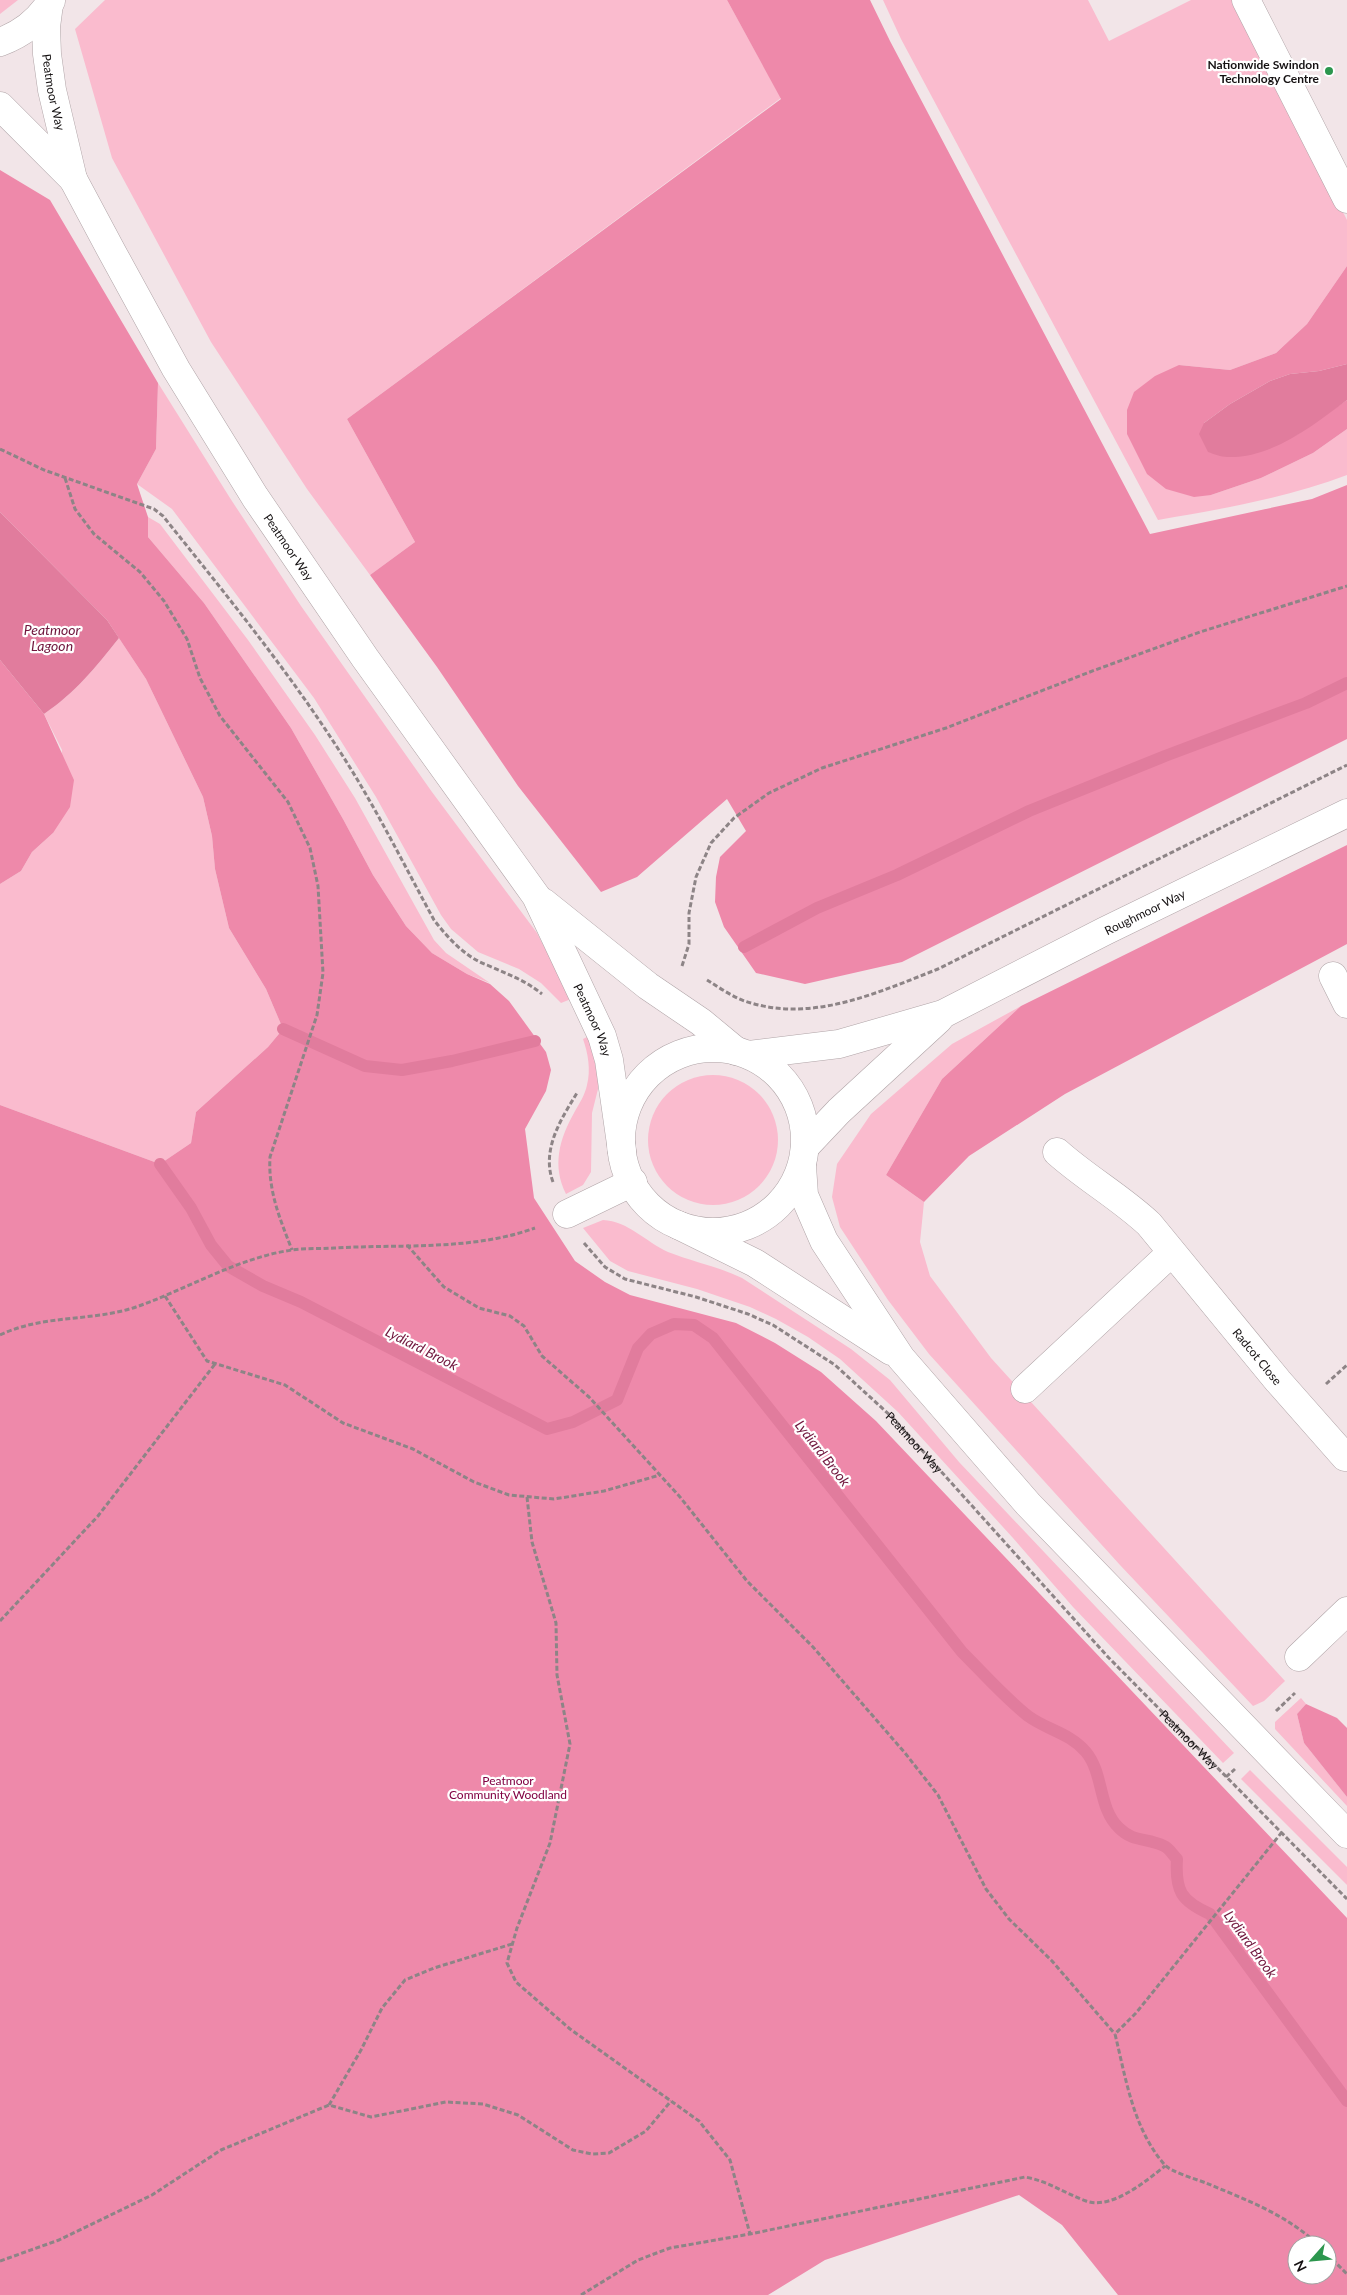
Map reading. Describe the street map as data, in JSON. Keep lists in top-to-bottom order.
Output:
{
  "streets": {
    "main road": ["Peatmoor Way", "Roughmoor Way", "Radcot Close"]
  },
  "crossings": [
    ["Peatmoor Way", "Roughmoor Way"]
  ],
  "water": ["Peatmoor Lagoon", "Lydiard Brook"],
  "parks": ["Peatmoor Community Woodland"],
  "places": ["Nationwide Swindon Technology Centre"],
  "north": "bottom left"
}
